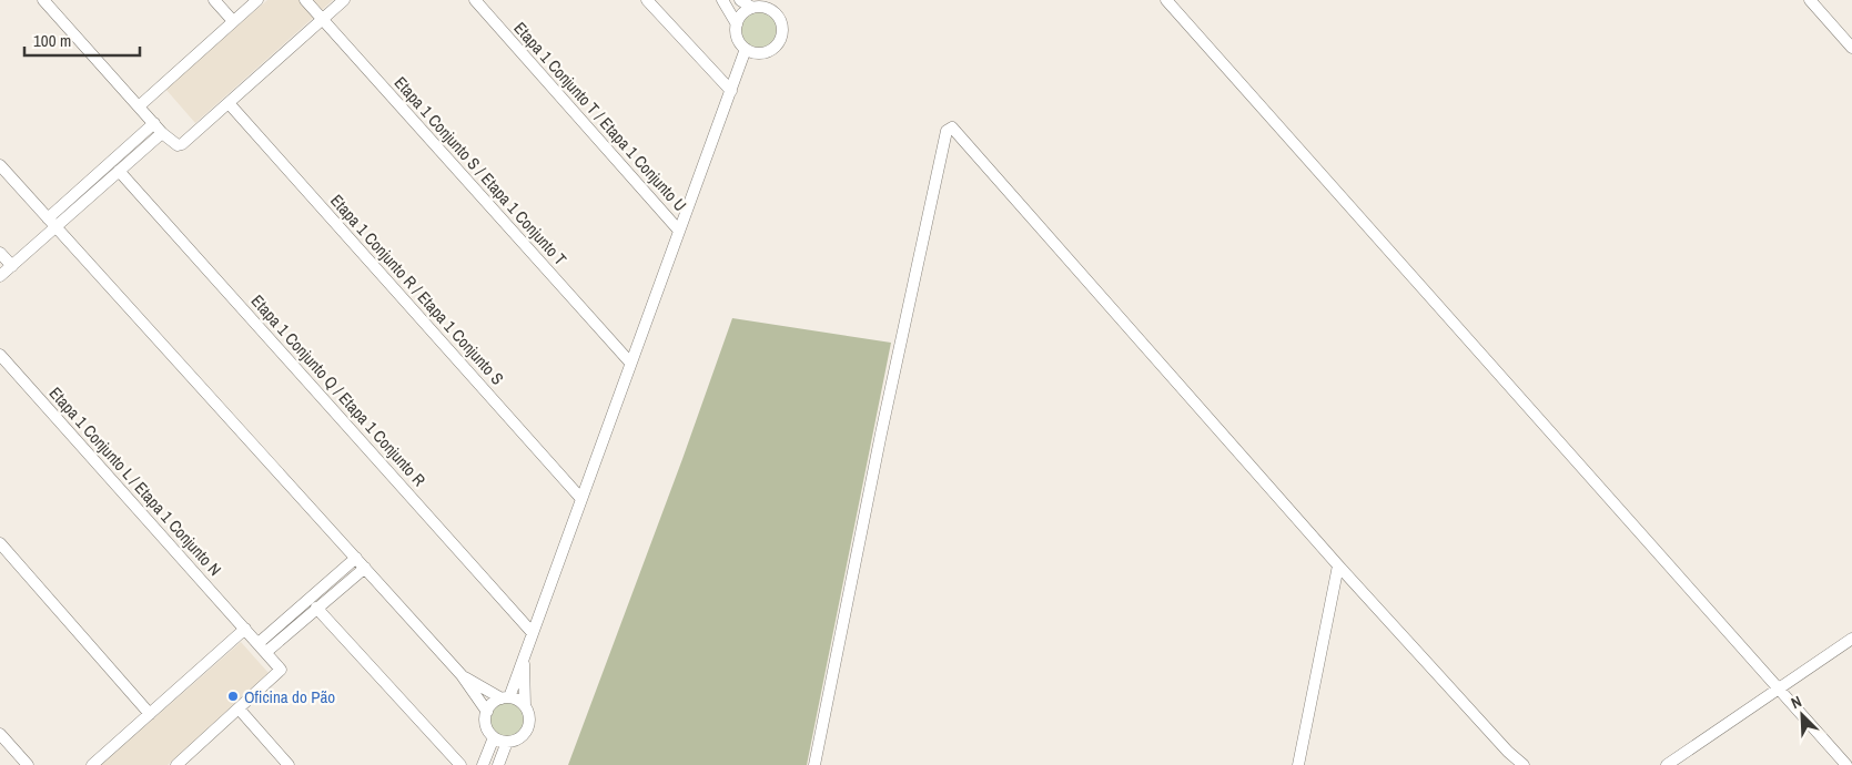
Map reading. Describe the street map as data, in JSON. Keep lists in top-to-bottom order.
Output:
{
  "streets": {
    "street": [
      "Etapa 1 Conjunto T / Etapa 1 Conjunto U",
      "Etapa 1 Conjunto S / Etapa 1 Conjunto T",
      "Etapa 1 Conjunto R / Etapa 1 Conjunto S",
      "Etapa 1 Conjunto Q / Etapa 1 Conjunto R",
      "Etapa 1 Conjunto L / Etapa 1 Conjunto N"
    ]
  },
  "places": ["Oficina do Pão"],
  "scale_bar": "100 m",
  "north": "top left"
}
